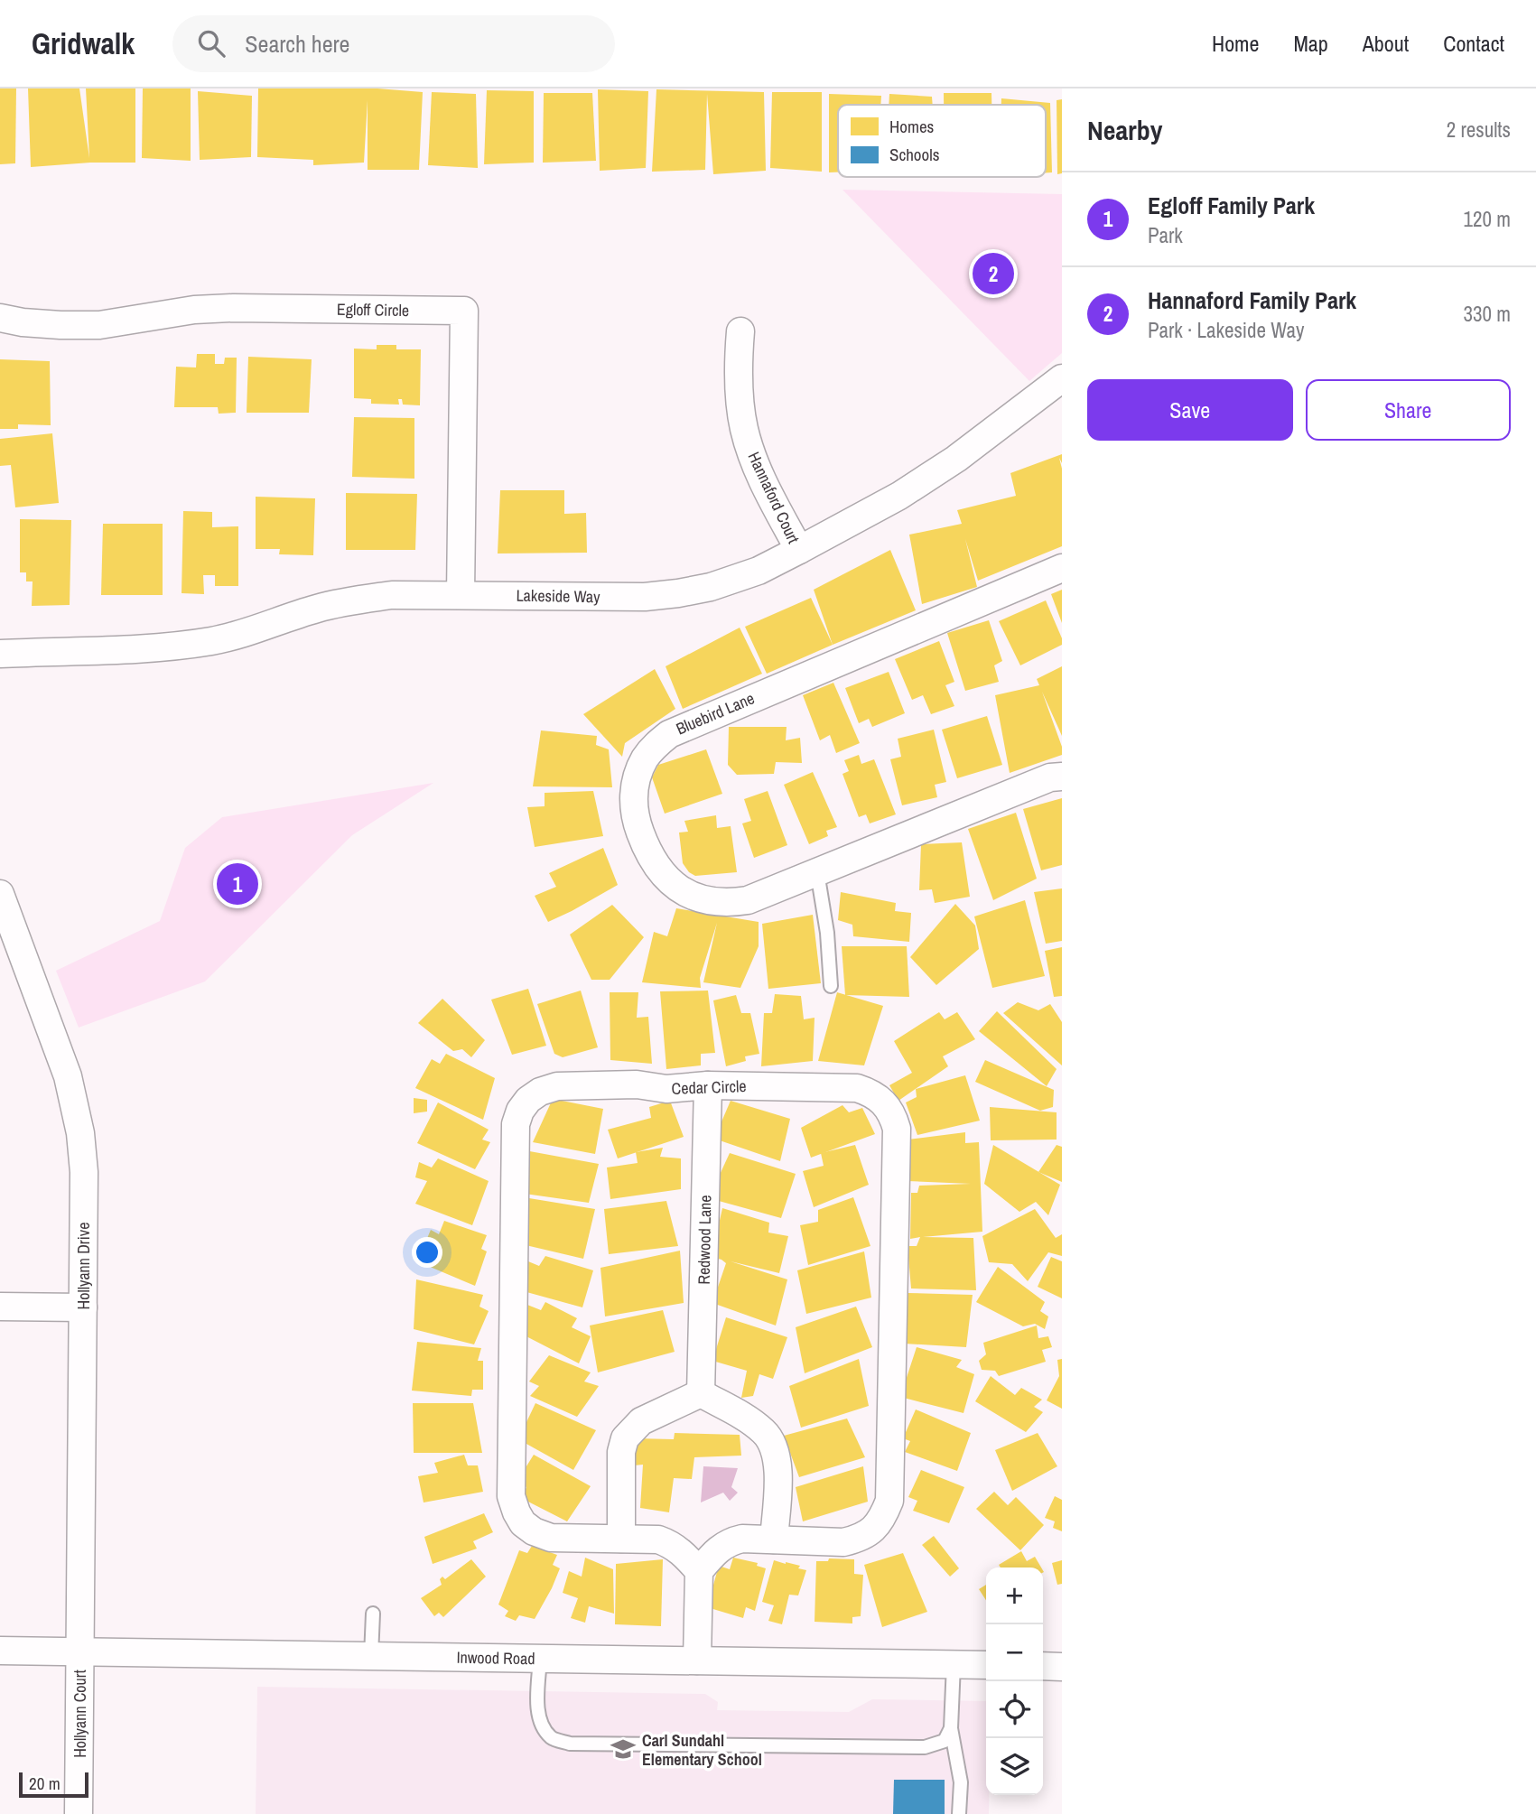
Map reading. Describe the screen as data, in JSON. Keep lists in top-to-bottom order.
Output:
{
  "streets": {
    "street": [
      "Egloff Circle",
      "Hannaford Court",
      "Lakeside Way",
      "Bluebird Lane",
      "Cedar Circle",
      "Redwood Lane",
      "Hollyann Drive",
      "Inwood Road",
      "Hollyann Court"
    ]
  },
  "crossings": [
    ["Egloff Circle", "Lakeside Way"],
    ["Hannaford Court", "Lakeside Way"],
    ["Cedar Circle", "Redwood Lane"],
    ["Hollyann Drive", "Inwood Road"],
    ["Hollyann Drive", "Hollyann Court"],
    ["Inwood Road", "Hollyann Court"]
  ],
  "places": {
    "school or university": ["Carl Sundahl Elementary School"]
  },
  "legend": ["Homes", "Schools"],
  "scale_bar": "20 m",
  "page": {
    "header": "Gridwalk",
    "search": "Search here",
    "nav": [
      "Home",
      "Map",
      "About",
      "Contact"
    ],
    "heading": ["Nearby", "2 results"],
    "list": [
      {
        "mark": "1",
        "name": "Egloff Family Park",
        "note": "Park",
        "value": "120 m"
      },
      {
        "mark": "2",
        "name": "Hannaford Family Park",
        "note": "Park · Lakeside Way",
        "value": "330 m"
      }
    ],
    "pins": ["2", "1"],
    "buttons": ["Save", "Share"],
    "map_buttons": ["+", "−"],
    "scale": "20 m"
  }
}
